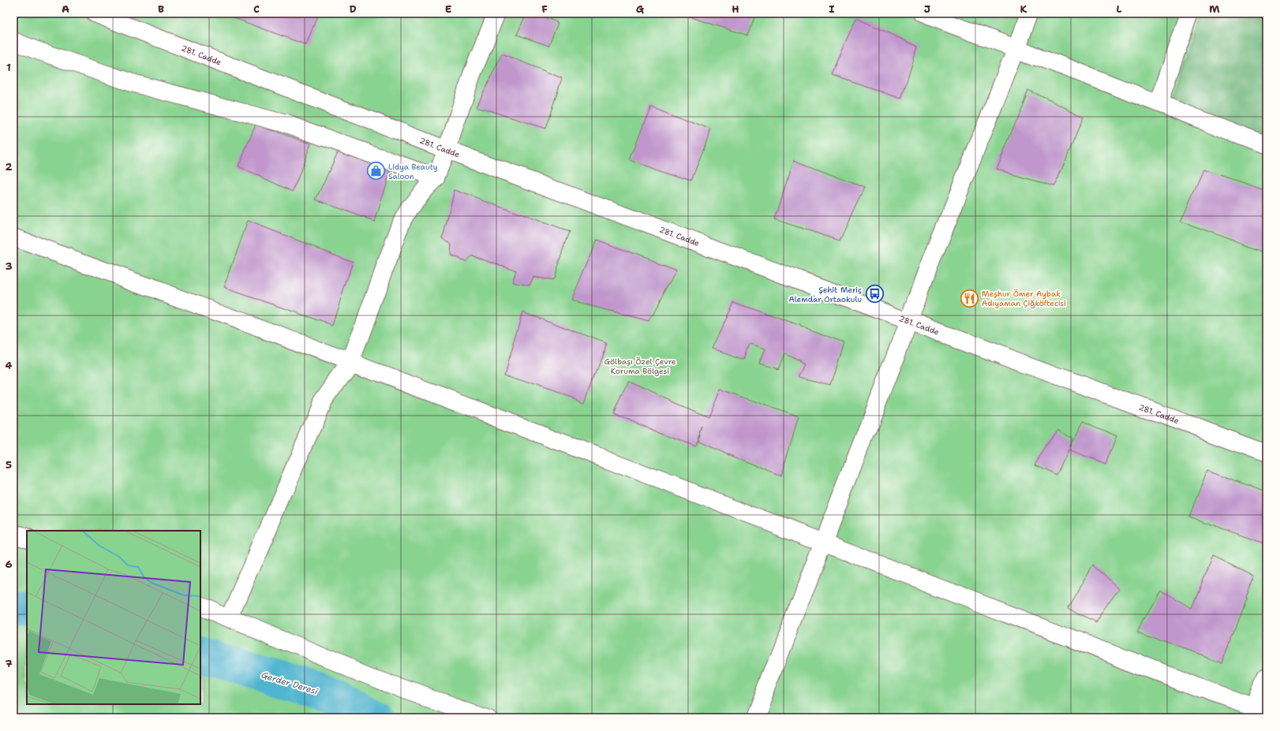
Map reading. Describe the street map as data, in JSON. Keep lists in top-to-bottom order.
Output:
{
  "streets": {
    "street": ["281. Cadde"]
  },
  "water": ["Gerder Deresi"],
  "parks": ["Gölbaşı Özel Çevre Koruma Bölgesi"],
  "places": {
    "shop": ["Lidya Beauty Saloon"],
    "bus stop": ["Şehit Meriç Alemdar Ortaokulu"],
    "restaurant": ["Meşhur Ömer Aybak Adıyaman Çiğköftecisi"]
  },
  "grid": {
    "columns": [
      "A",
      "B",
      "C",
      "D",
      "E",
      "F",
      "G",
      "H",
      "I",
      "J",
      "K",
      "L",
      "M"
    ],
    "rows": [
      "1",
      "2",
      "3",
      "4",
      "5",
      "6",
      "7"
    ]
  }
}
